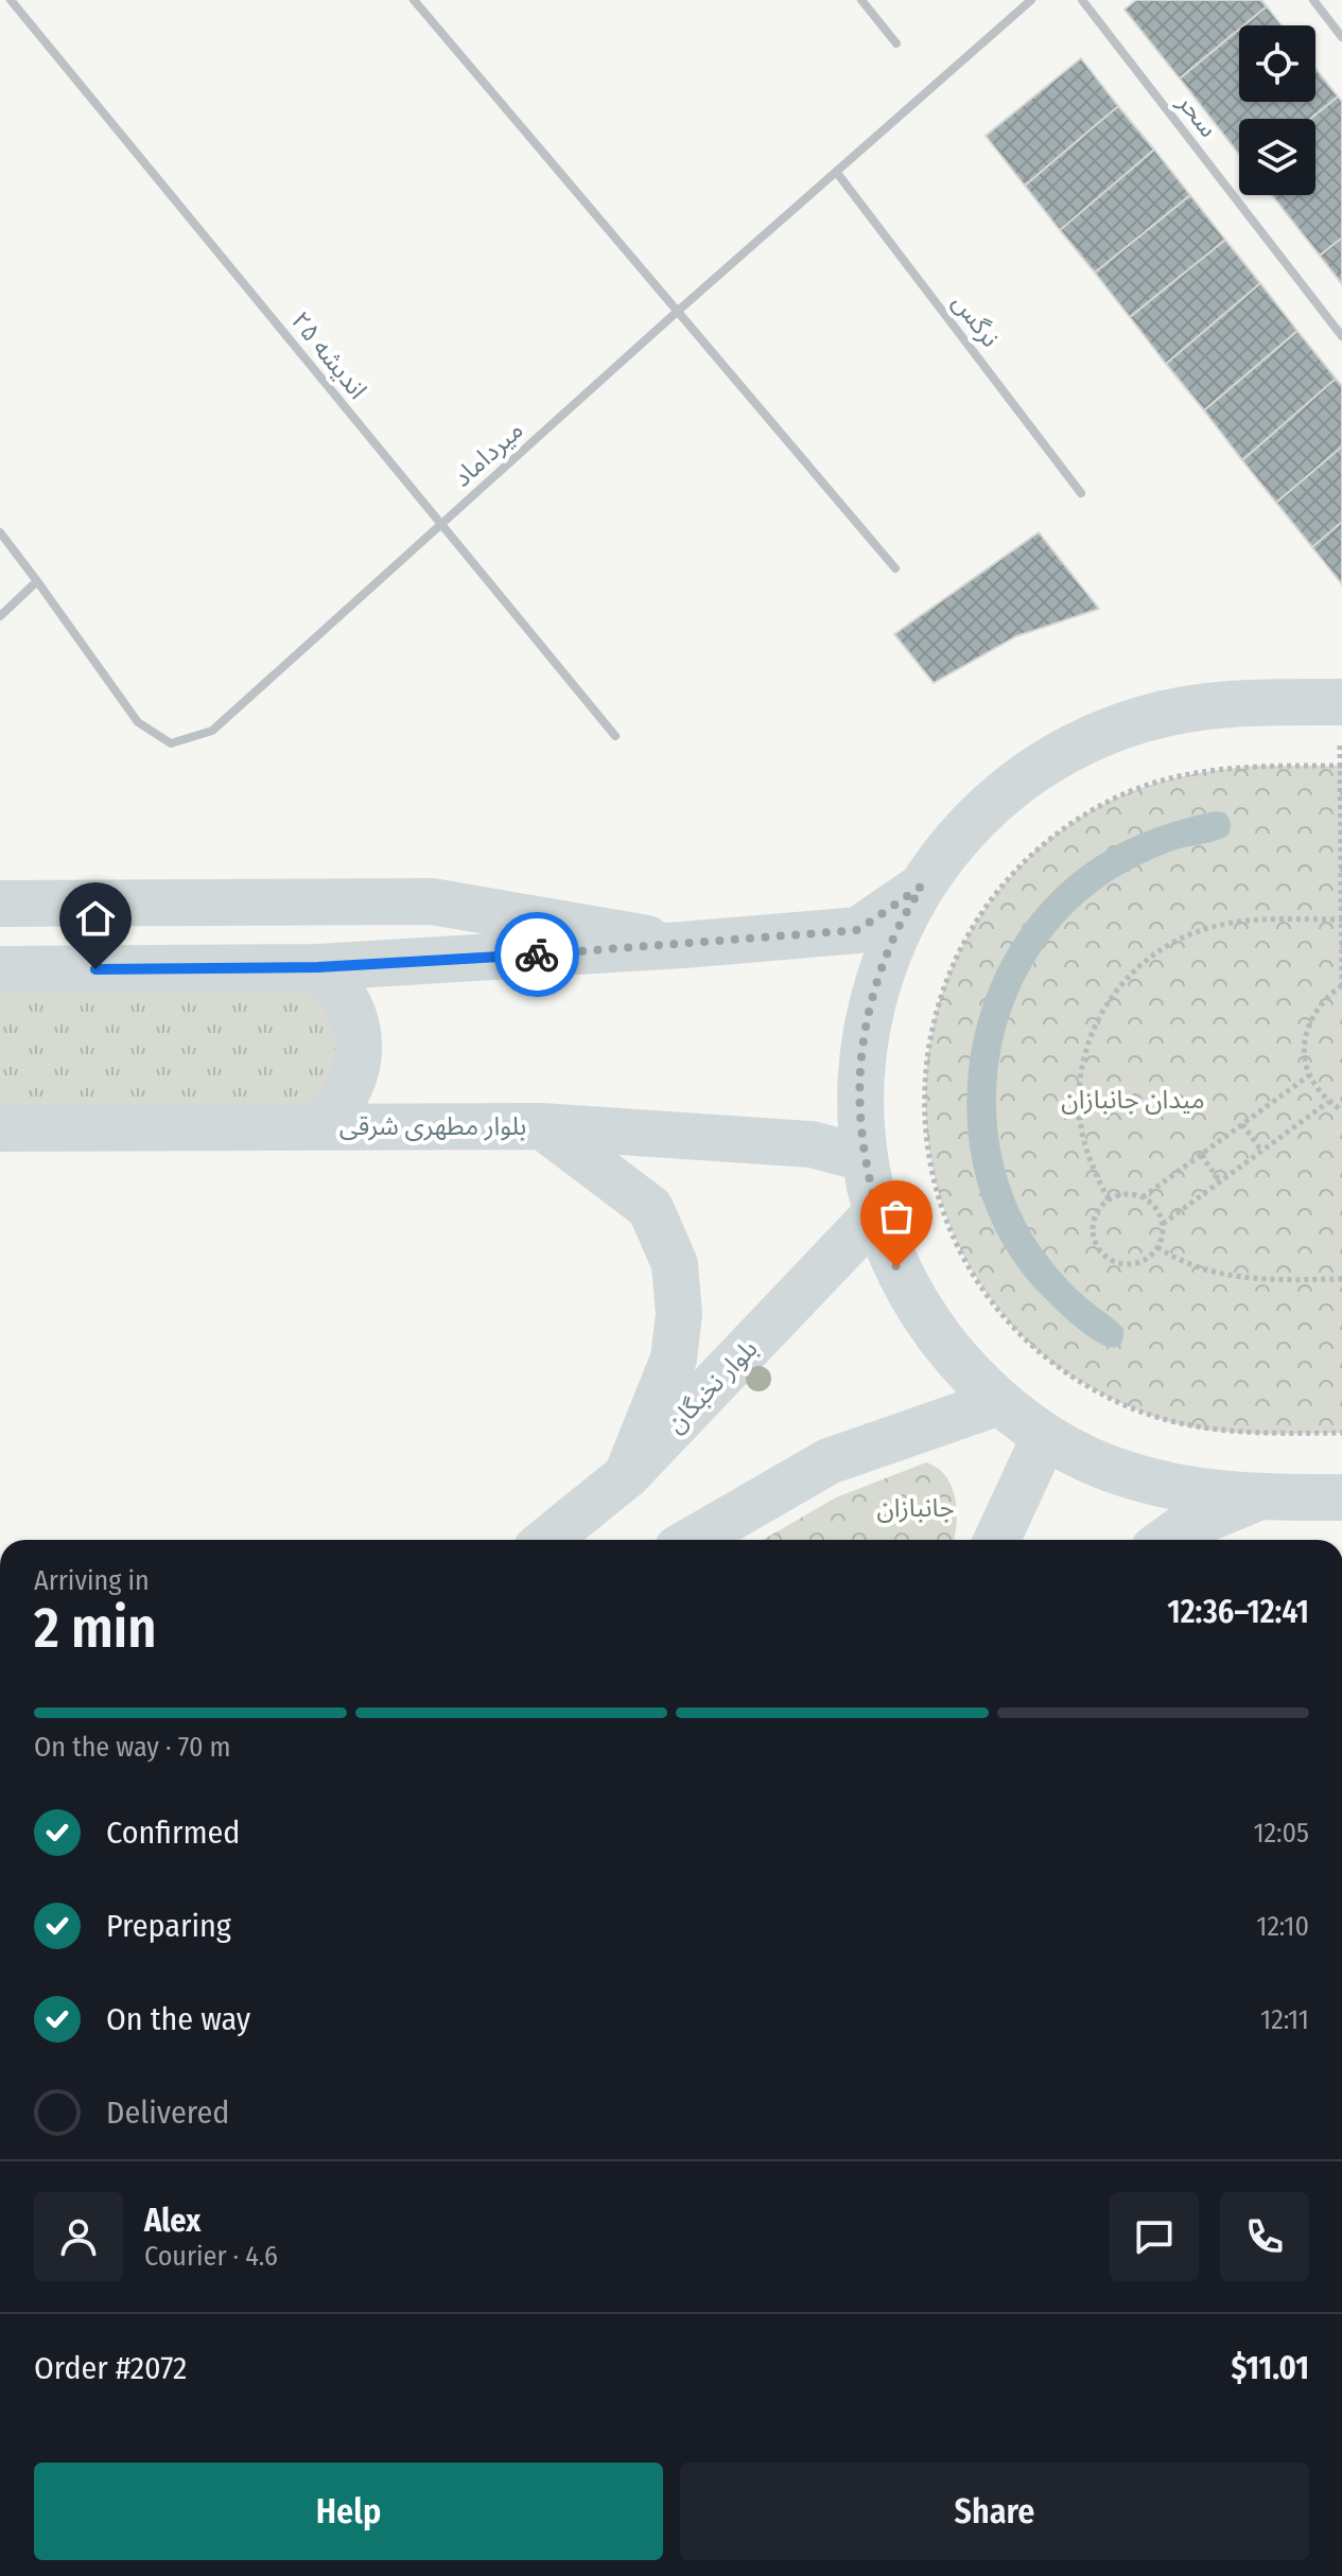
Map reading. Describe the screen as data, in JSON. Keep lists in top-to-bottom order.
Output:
{
  "streets": {
    "main road": ["بلوار مطهری شرقی", "بلوار نخبگان"],
    "street": [
      "سحر",
      "نرگس",
      "اندیشه ۲۵",
      "میرداماد"
    ]
  },
  "crossings": [
    ["نرگس", "میرداماد"],
    ["اندیشه ۲۵", "میرداماد"]
  ],
  "parks": ["میدان جانبازان", "جانبازان"],
  "page": {
    "heading": ["2 min", "Arriving in", "12:36–12:41"],
    "panel": [
      "Alex",
      "Courier · 4.6",
      "Order #2072",
      "$11.01"
    ],
    "bar": "On the way · 70 m",
    "list": [
      ["Confirmed", "12:05"],
      ["Preparing", "12:10"],
      ["On the way", "12:11"],
      "Delivered"
    ],
    "buttons": ["Help", "Share"]
  }
}
